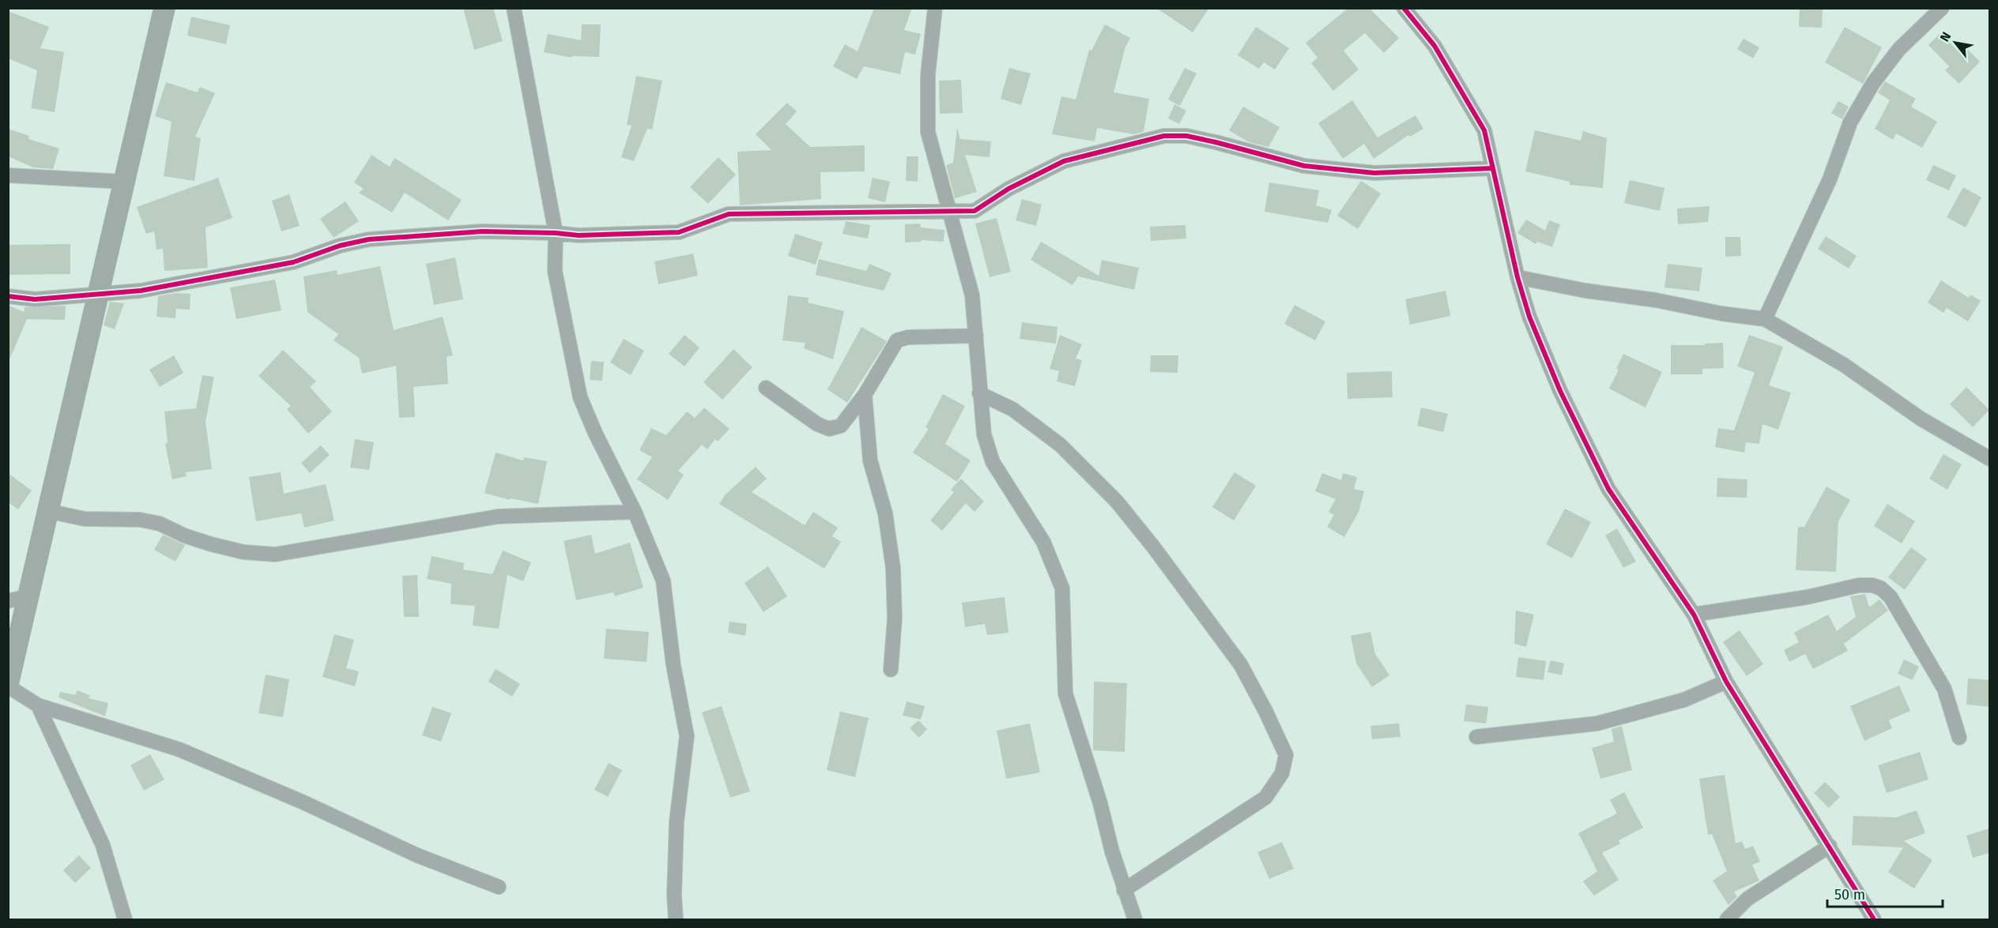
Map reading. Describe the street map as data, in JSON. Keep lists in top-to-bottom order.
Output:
{
  "scale_bar": "50 m",
  "north": "top left"
}
